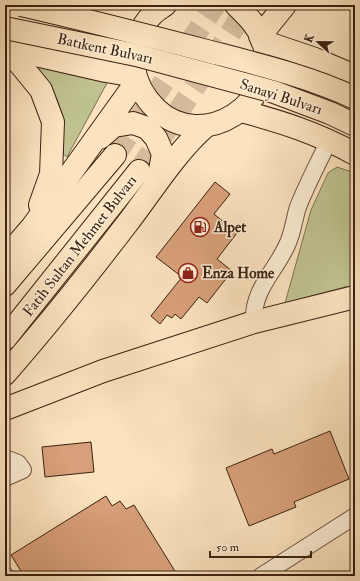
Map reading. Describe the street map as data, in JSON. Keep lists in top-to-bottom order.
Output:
{
  "streets": {
    "main road": ["Batıkent Bulvarı", "Sanayi Bulvarı", "Fatih Sultan Mehmet Bulvarı"]
  },
  "crossings": [
    ["Batıkent Bulvarı", "Sanayi Bulvarı"]
  ],
  "places": {
    "fuel station": ["Alpet"],
    "shop": ["Enza Home"]
  },
  "scale_bar": "50 m",
  "north": "left"
}
